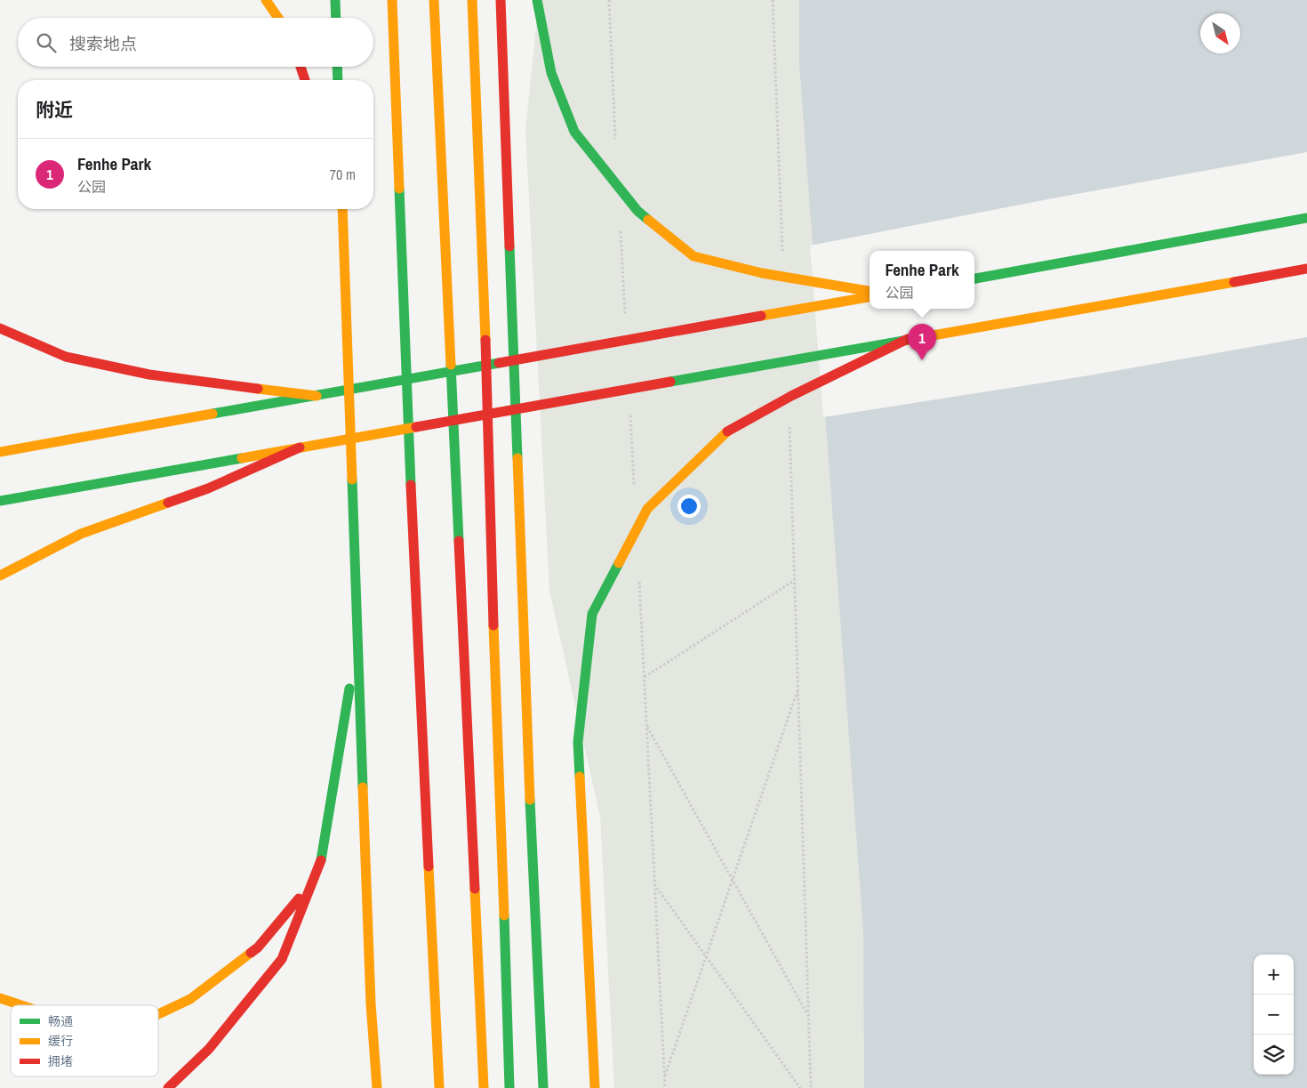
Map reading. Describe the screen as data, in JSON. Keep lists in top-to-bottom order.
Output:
{
  "legend": ["畅通", "缓行", "拥堵"],
  "north": "bottom right",
  "page": {
    "search": "搜索地点",
    "heading": "附近",
    "list": [
      {
        "mark": "1",
        "name": "Fenhe Park",
        "note": "公园",
        "value": "70 m"
      }
    ],
    "popup": ["Fenhe Park", "公园"],
    "pins": "1",
    "map_buttons": ["+", "−"]
  }
}
